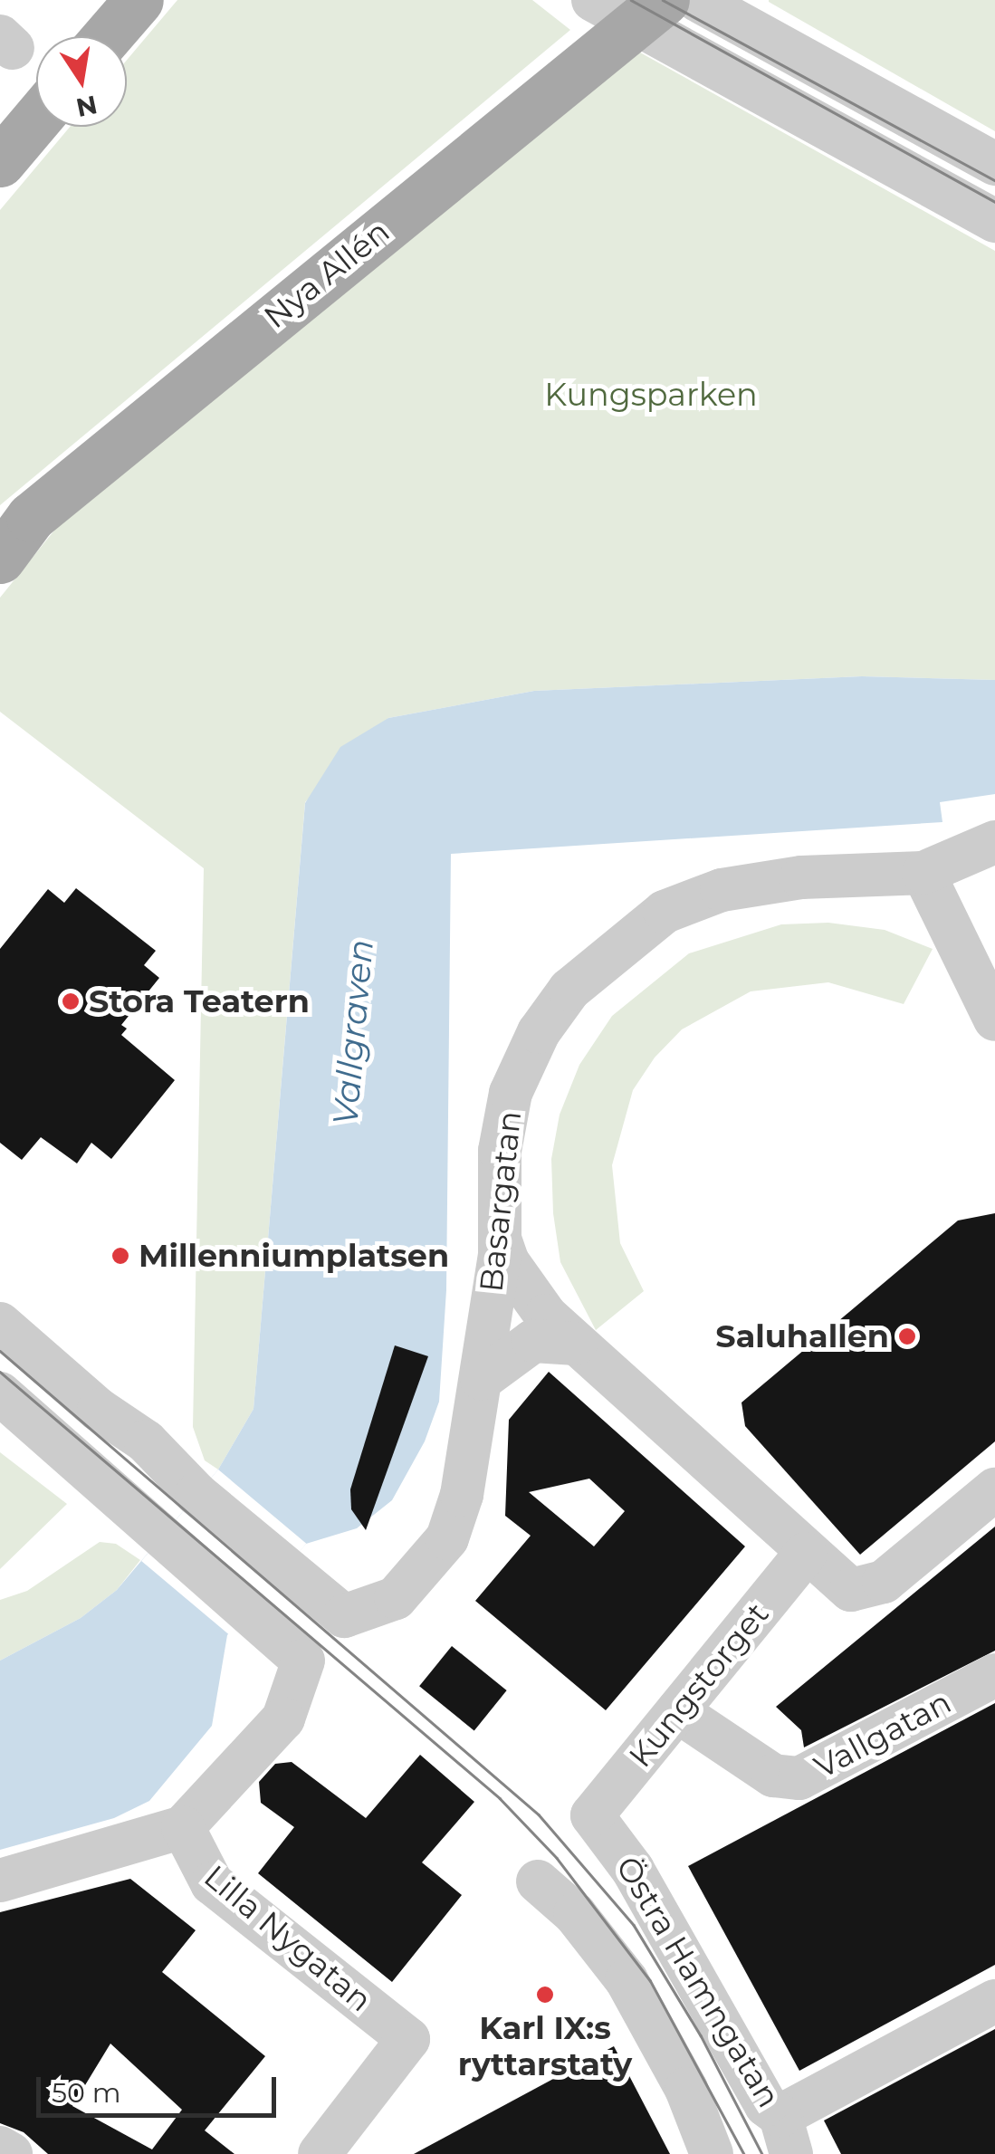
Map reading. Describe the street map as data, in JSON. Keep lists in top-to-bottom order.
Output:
{
  "streets": {
    "main road": ["Nya Allén"],
    "street": [
      "Basargatan",
      "Kungstorget",
      "Vallgatan",
      "Lilla Nygatan",
      "Östra Hamngatan"
    ]
  },
  "crossings": [
    ["Kungstorget", "Vallgatan"],
    ["Kungstorget", "Östra Hamngatan"]
  ],
  "water": ["Vallgraven"],
  "parks": ["Kungsparken"],
  "places": [
    "Stora Teatern",
    "Millenniumplatsen",
    "Saluhallen",
    "Karl IX:s ryttarstaty"
  ],
  "scale_bar": "50 m",
  "north": "bottom"
}
